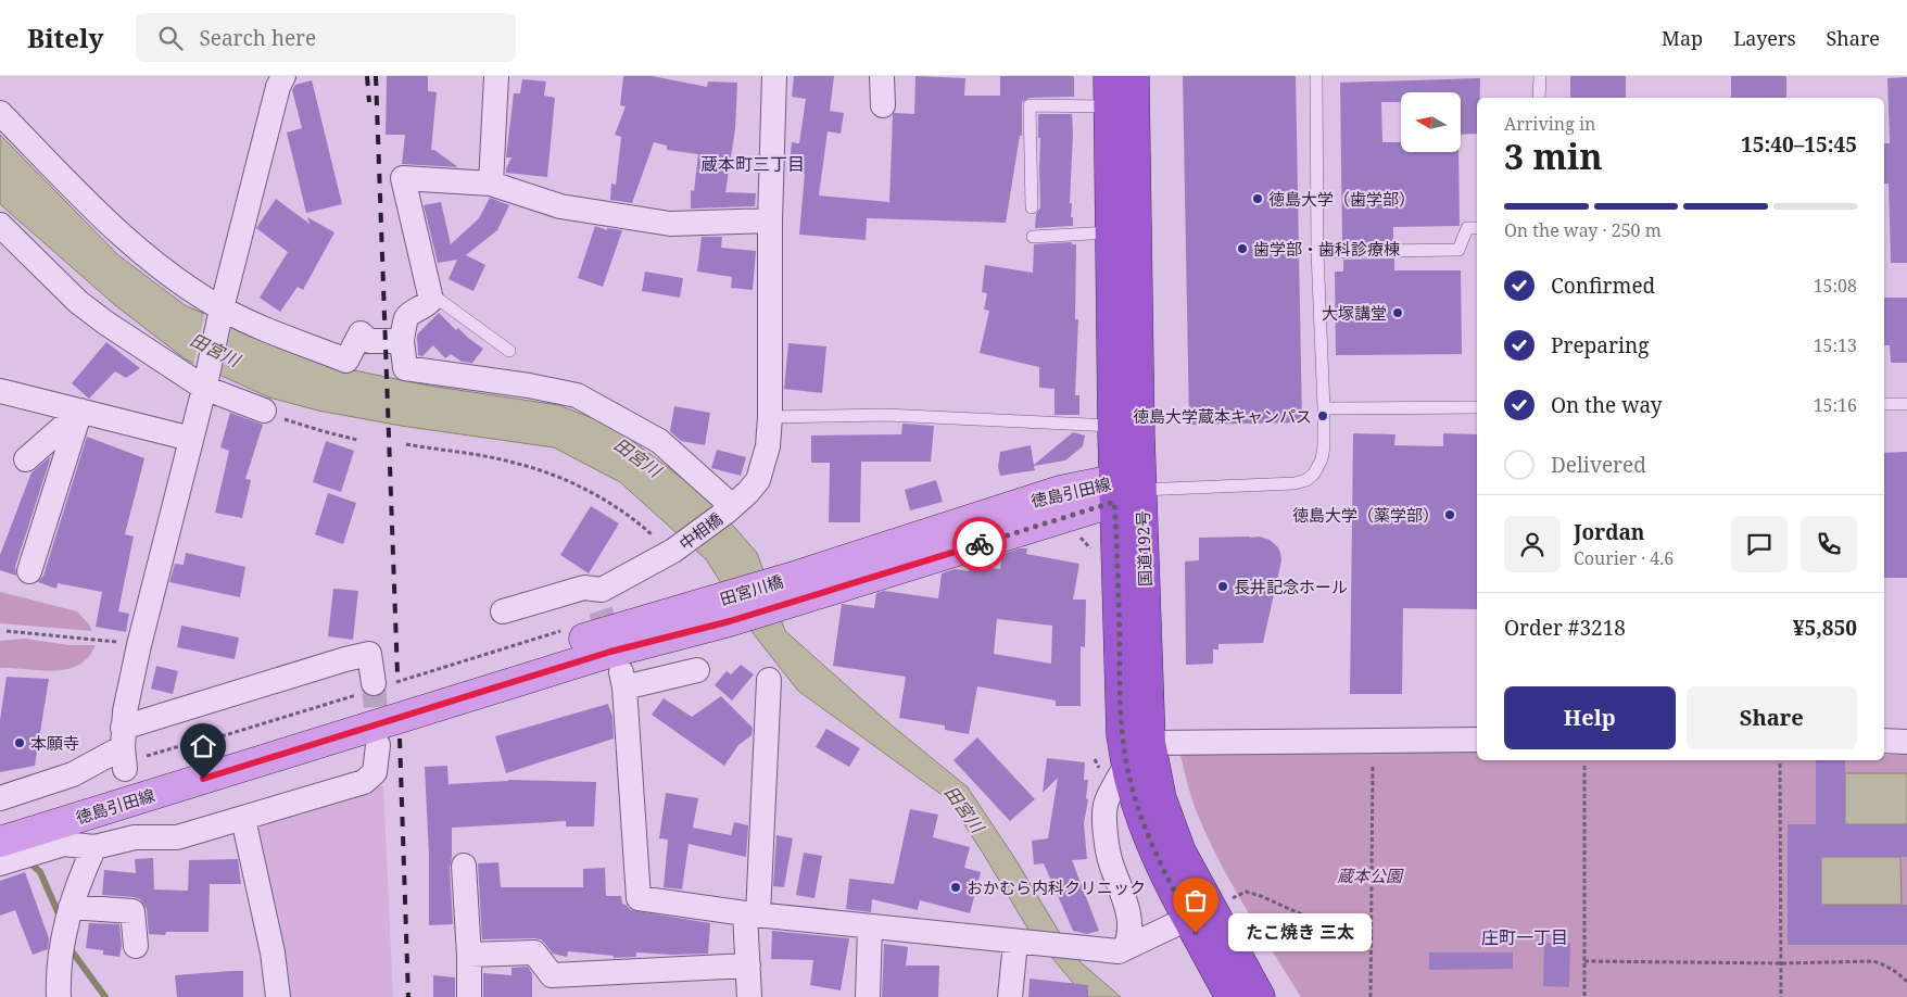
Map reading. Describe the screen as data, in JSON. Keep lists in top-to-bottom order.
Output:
{
  "streets": {
    "highway": ["国道192号"],
    "main road": ["徳島引田線", "田宮川橋"],
    "street": ["中相橋"]
  },
  "crossings": [
    ["徳島引田線", "国道192号"],
    ["徳島引田線", "田宮川橋"]
  ],
  "districts": ["蔵本町三丁目", "庄町一丁目"],
  "water": ["田宮川"],
  "parks": ["蔵本公園"],
  "places": [
    "徳島大学（歯学部）",
    "歯学部・歯科診療棟",
    "大塚講堂",
    "徳島大学蔵本キャンパス",
    "徳島大学（薬学部）",
    "長井記念ホール",
    "本願寺",
    "おかむら内科クリニック",
    "たこ焼き 三太"
  ],
  "north": "left",
  "page": {
    "header": "Bitely",
    "search": "Search here",
    "nav": ["Map", "Layers", "Share"],
    "heading": ["3 min", "Arriving in", "15:40–15:45"],
    "panel": [
      "Jordan",
      "Courier · 4.6",
      "Order #3218",
      "¥5,850"
    ],
    "bar": "On the way · 250 m",
    "list": [
      ["Confirmed", "15:08"],
      ["Preparing", "15:13"],
      ["On the way", "15:16"],
      "Delivered"
    ],
    "buttons": ["Help", "Share"],
    "bubble": "たこ焼き 三太"
  }
}
